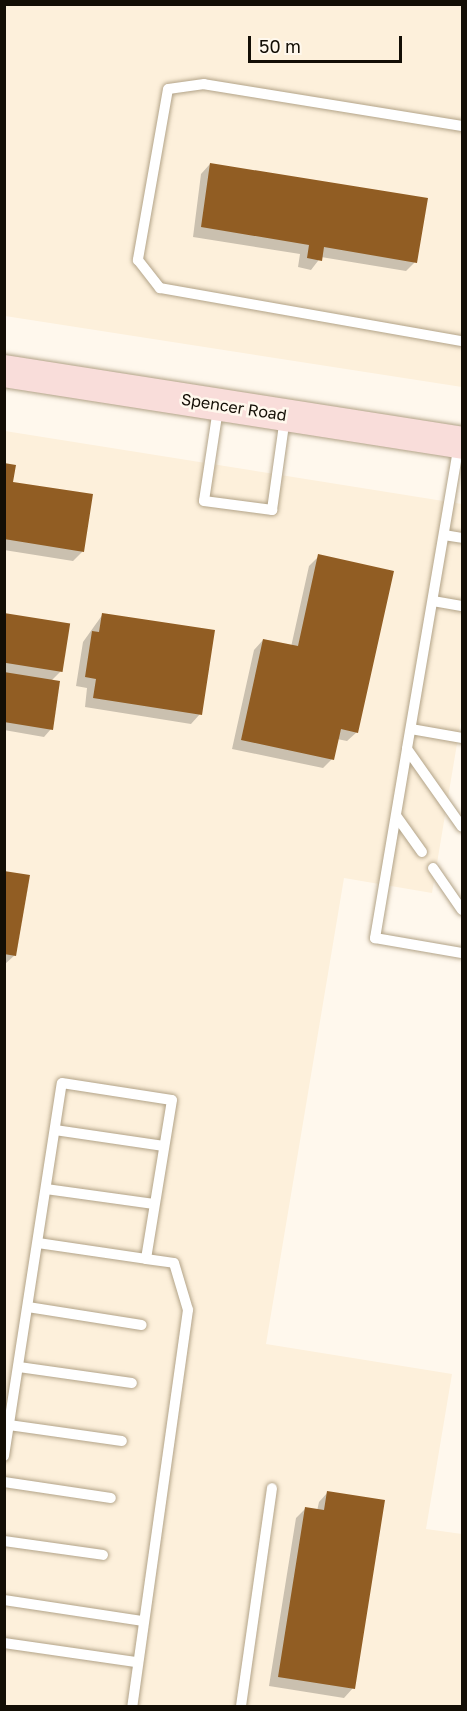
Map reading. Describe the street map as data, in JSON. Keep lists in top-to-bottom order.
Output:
{
  "streets": {
    "main road": ["Spencer Road"]
  },
  "scale_bar": "50 m"
}
